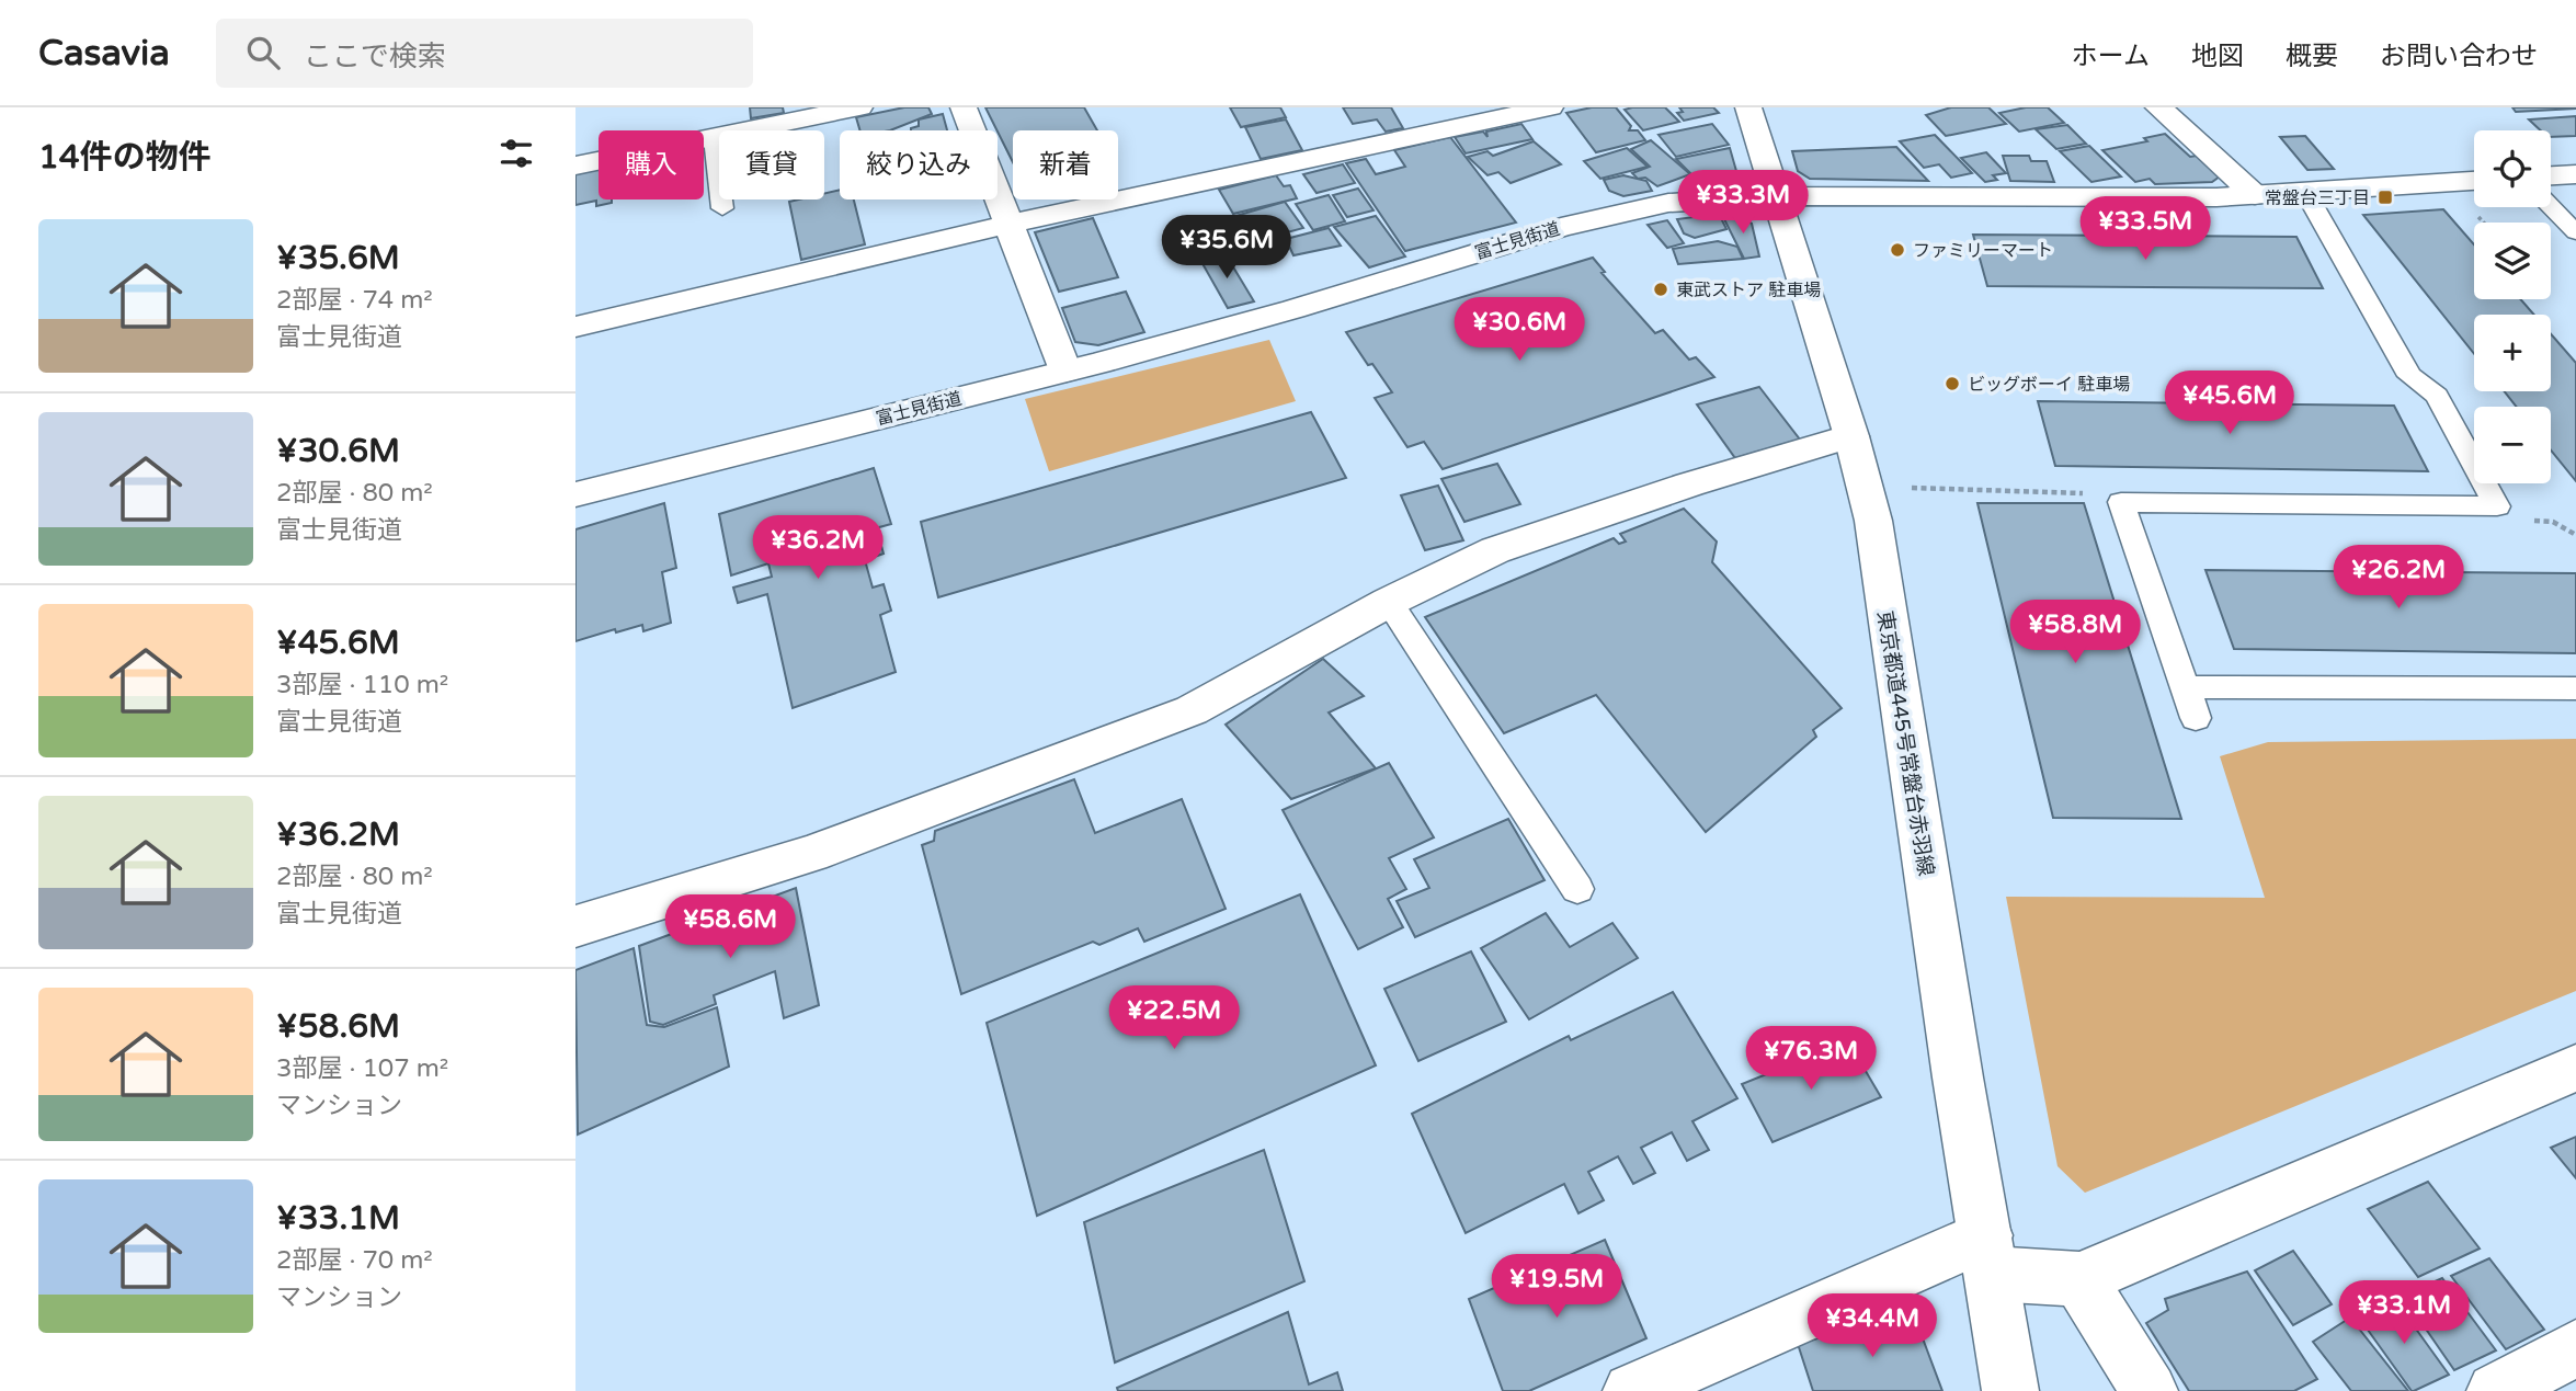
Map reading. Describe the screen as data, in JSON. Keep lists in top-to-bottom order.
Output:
{
  "streets": {
    "street": ["富士見街道", "東京都道445号常盤台赤羽線"]
  },
  "crossings": [
    ["富士見街道", "東京都道445号常盤台赤羽線"]
  ],
  "places": {
    "transit": ["常盤台三丁目"],
    "other": ["ファミリーマート", "東武ストア 駐車場", "ビッグボーイ 駐車場"]
  },
  "page": {
    "header": "Casavia",
    "search": "ここで検索",
    "nav": [
      "ホーム",
      "地図",
      "概要",
      "お問い合わせ"
    ],
    "heading": "14件の物件",
    "map_buttons": ["+", "−"],
    "chip": [
      "購入",
      "賃貸",
      "絞り込み",
      "新着"
    ],
    "price": [
      "¥33.3M",
      "¥33.5M",
      "¥35.6M",
      "¥30.6M",
      "¥45.6M",
      "¥36.2M",
      "¥26.2M",
      "¥58.8M",
      "¥58.6M",
      "¥22.5M",
      "¥76.3M",
      "¥19.5M",
      "¥33.1M",
      "¥34.4M"
    ],
    "list": [
      {
        "name": "¥35.6M",
        "note": "2部屋 · 74 m² · 富士見街道"
      },
      {
        "name": "¥30.6M",
        "note": "2部屋 · 80 m² · 富士見街道"
      },
      {
        "name": "¥45.6M",
        "note": "3部屋 · 110 m² · 富士見街道"
      },
      {
        "name": "¥36.2M",
        "note": "2部屋 · 80 m² · 富士見街道"
      },
      {
        "name": "¥58.6M",
        "note": "3部屋 · 107 m² · マンション"
      },
      {
        "name": "¥33.1M",
        "note": "2部屋 · 70 m² · マンション"
      }
    ]
  }
}
